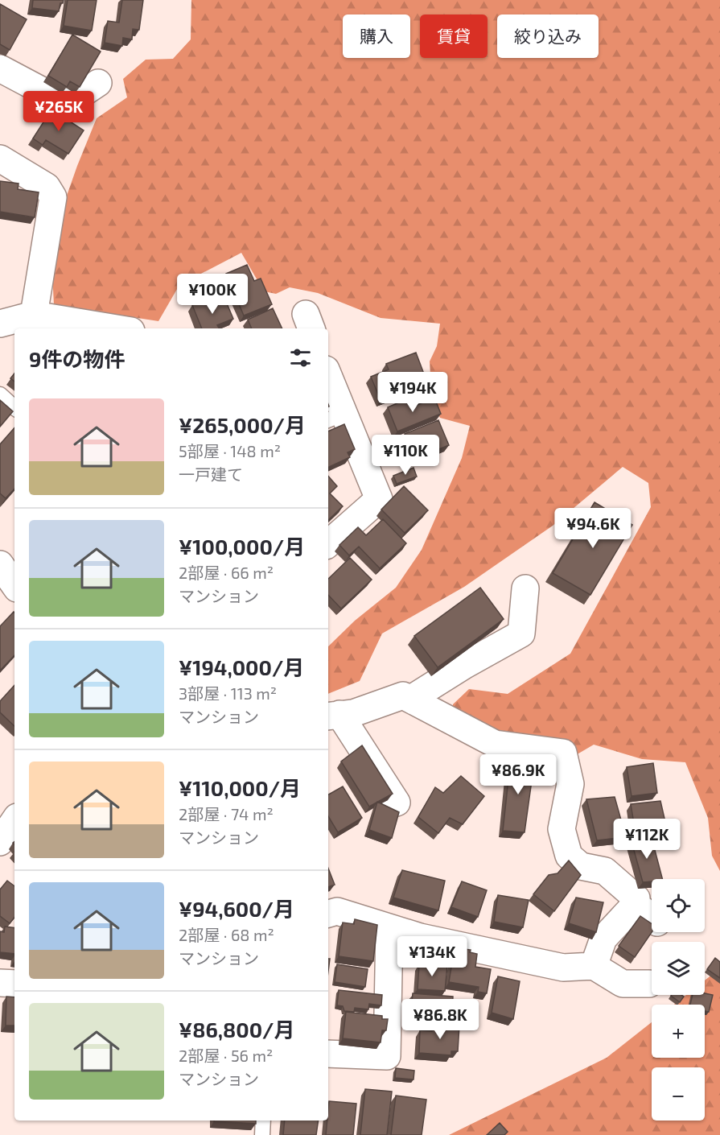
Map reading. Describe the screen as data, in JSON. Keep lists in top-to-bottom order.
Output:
{
  "page": {
    "chip": ["購入", "賃貸", "絞り込み"],
    "price": [
      "¥265K",
      "¥100K",
      "¥194K",
      "¥110K",
      "¥94.6K",
      "¥86.9K",
      "¥112K",
      "¥134K",
      "¥86.8K"
    ],
    "heading": "9件の物件",
    "list": [
      {
        "name": "¥265,000/月",
        "note": "5部屋 · 148 m² · 一戸建て"
      },
      {
        "name": "¥100,000/月",
        "note": "2部屋 · 66 m² · マンション"
      },
      {
        "name": "¥194,000/月",
        "note": "3部屋 · 113 m² · マンション"
      },
      {
        "name": "¥110,000/月",
        "note": "2部屋 · 74 m² · マンション"
      },
      {
        "name": "¥94,600/月",
        "note": "2部屋 · 68 m² · マンション"
      },
      {
        "name": "¥86,800/月",
        "note": "2部屋 · 56 m² · マンション"
      }
    ],
    "map_buttons": ["+", "−"]
  }
}
